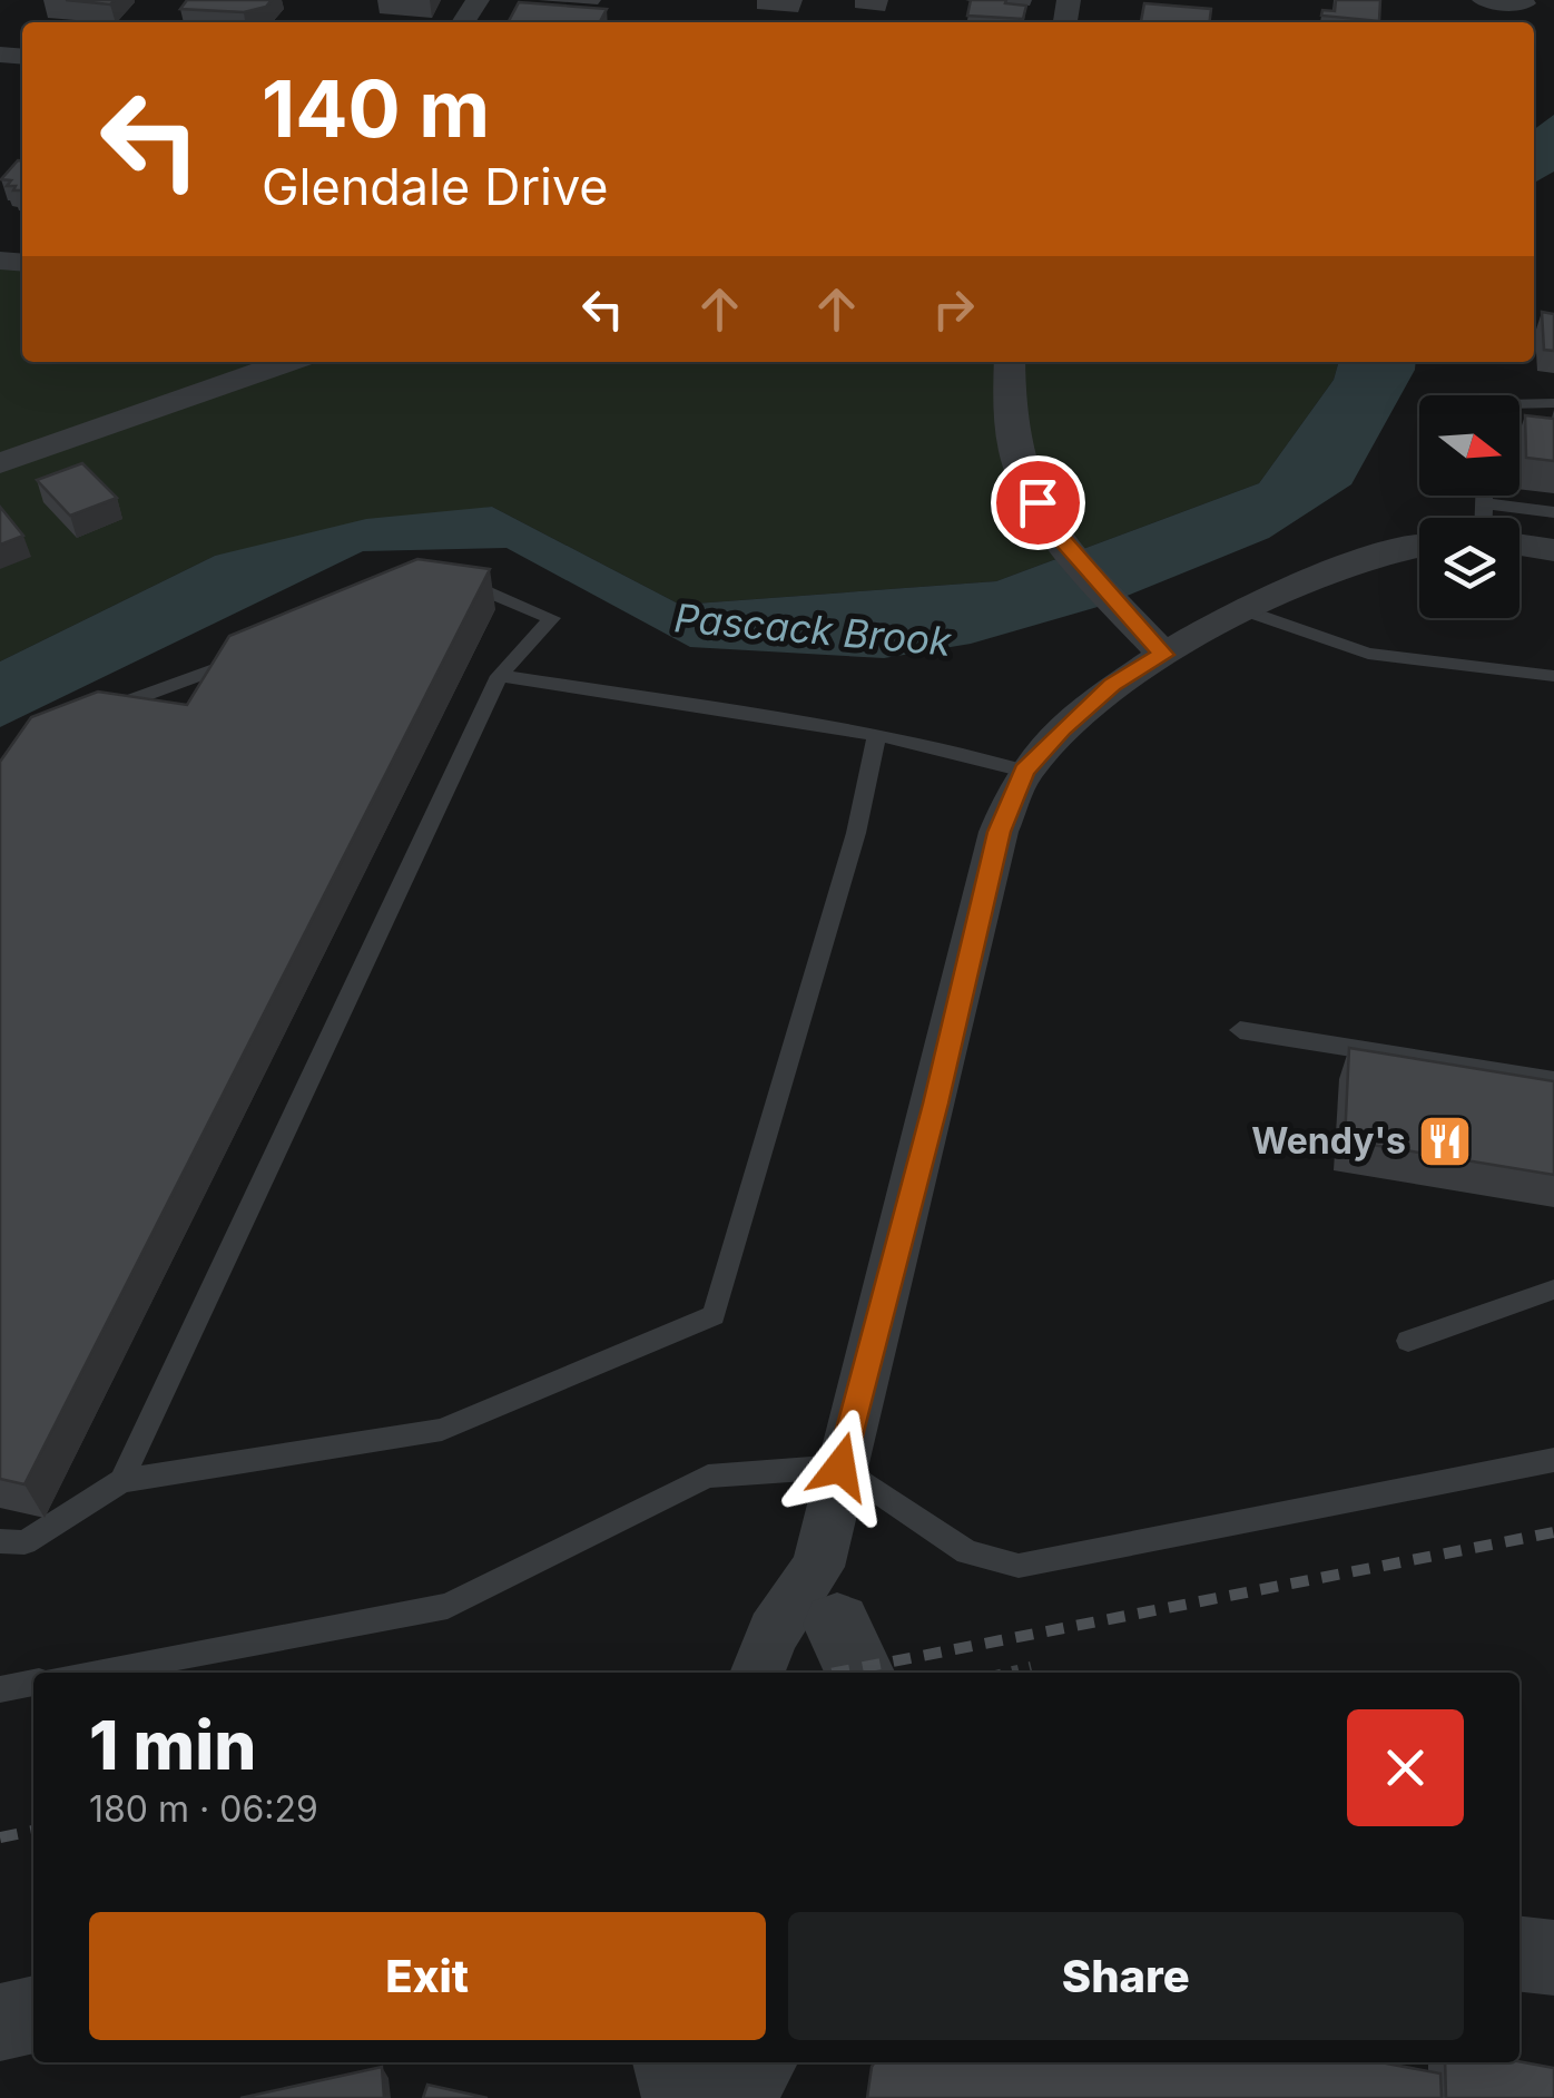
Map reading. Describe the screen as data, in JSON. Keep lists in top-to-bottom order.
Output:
{
  "water": ["Pascack Brook"],
  "places": {
    "restaurant": ["Wendy's"]
  },
  "north": "right",
  "page": {
    "turn": ["140 m", "Glendale Drive"],
    "heading": ["1 min", "180 m · 06:29"],
    "buttons": ["Exit", "Share"]
  }
}
